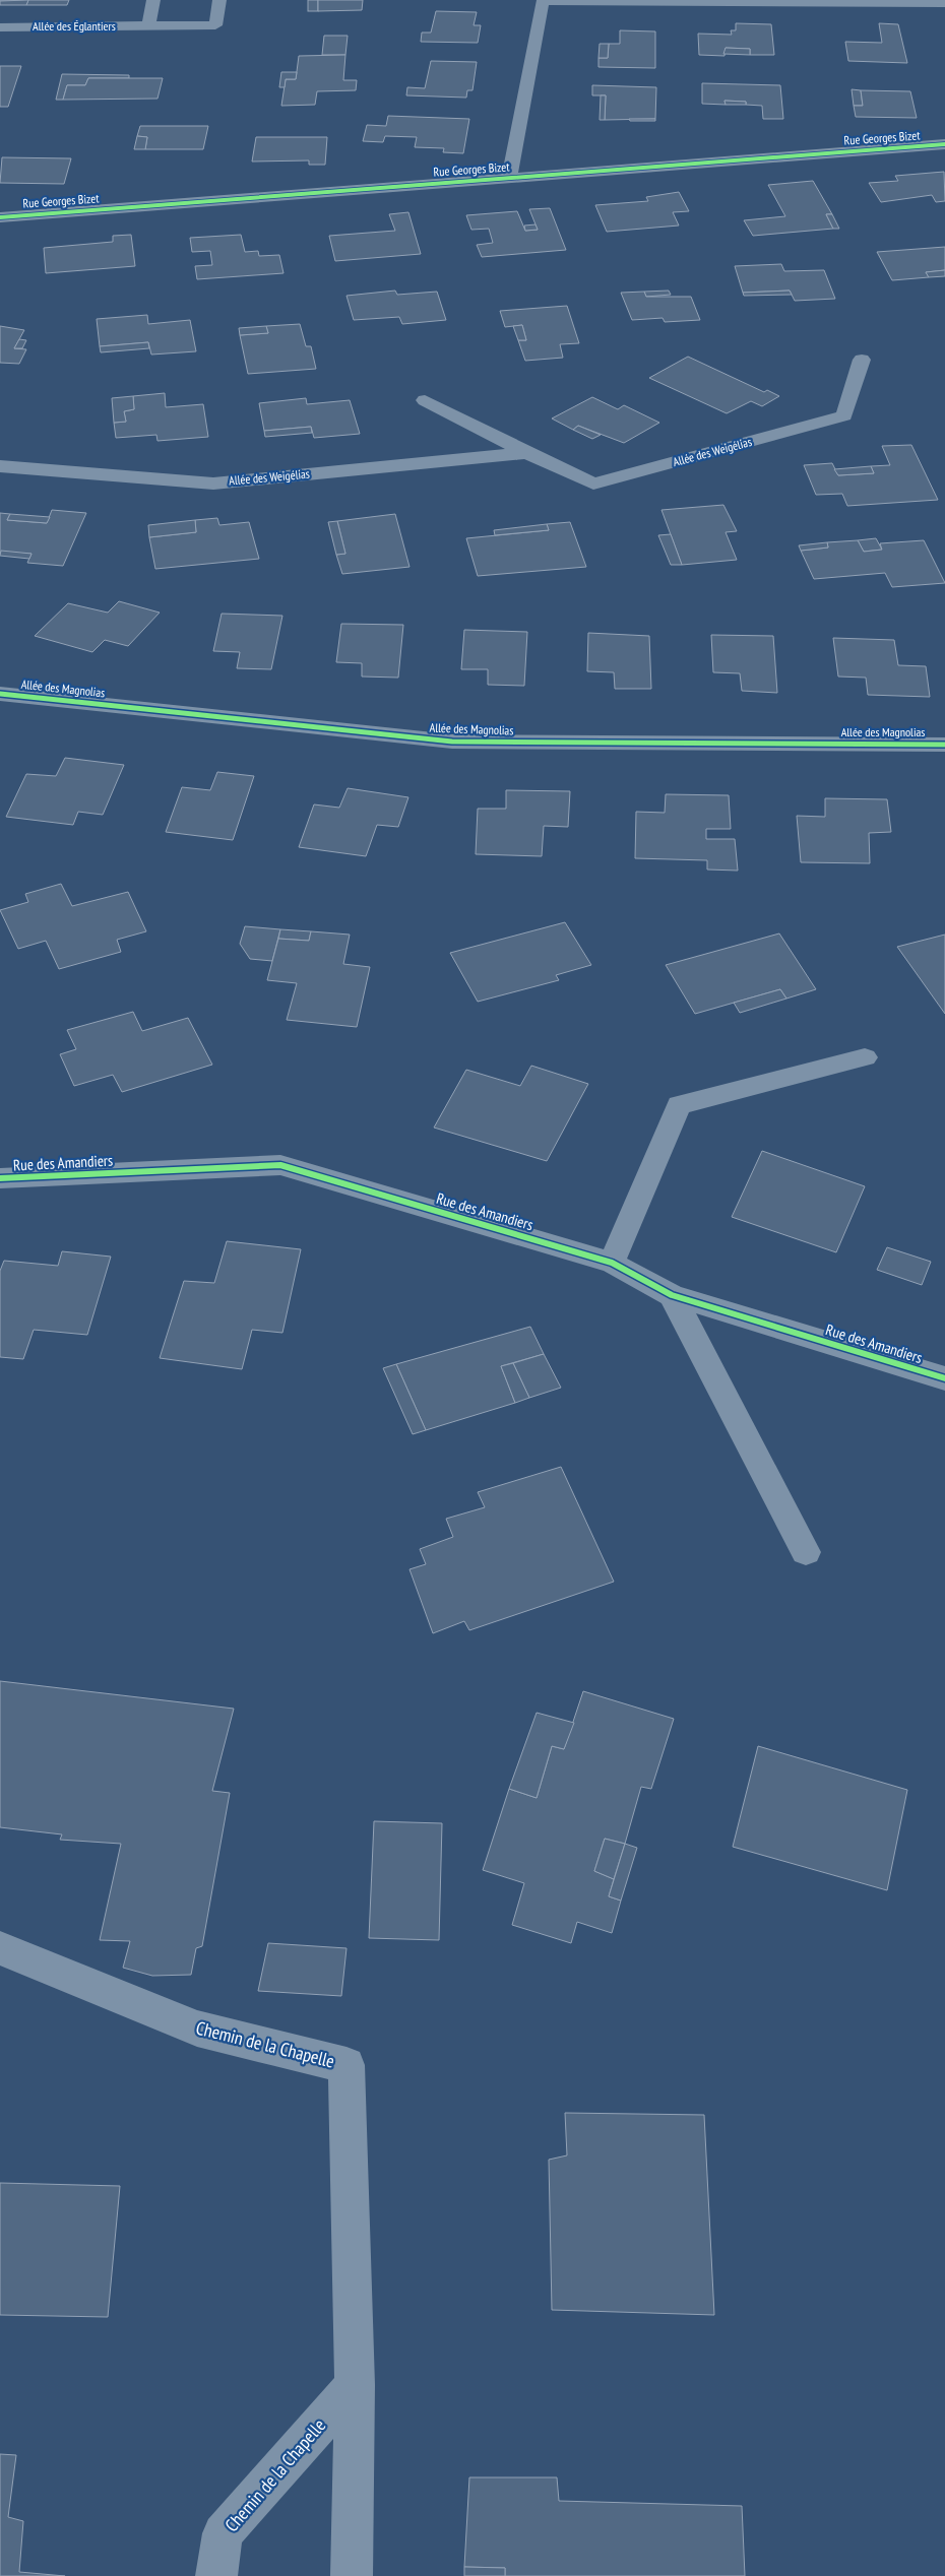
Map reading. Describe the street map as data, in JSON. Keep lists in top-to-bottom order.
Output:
{
  "streets": {
    "street": [
      "Allée des Églantiers",
      "Rue Georges Bizet",
      "Allée des Weigélias",
      "Allée des Magnolias",
      "Rue des Amandiers",
      "Chemin de la Chapelle"
    ]
  }
}
